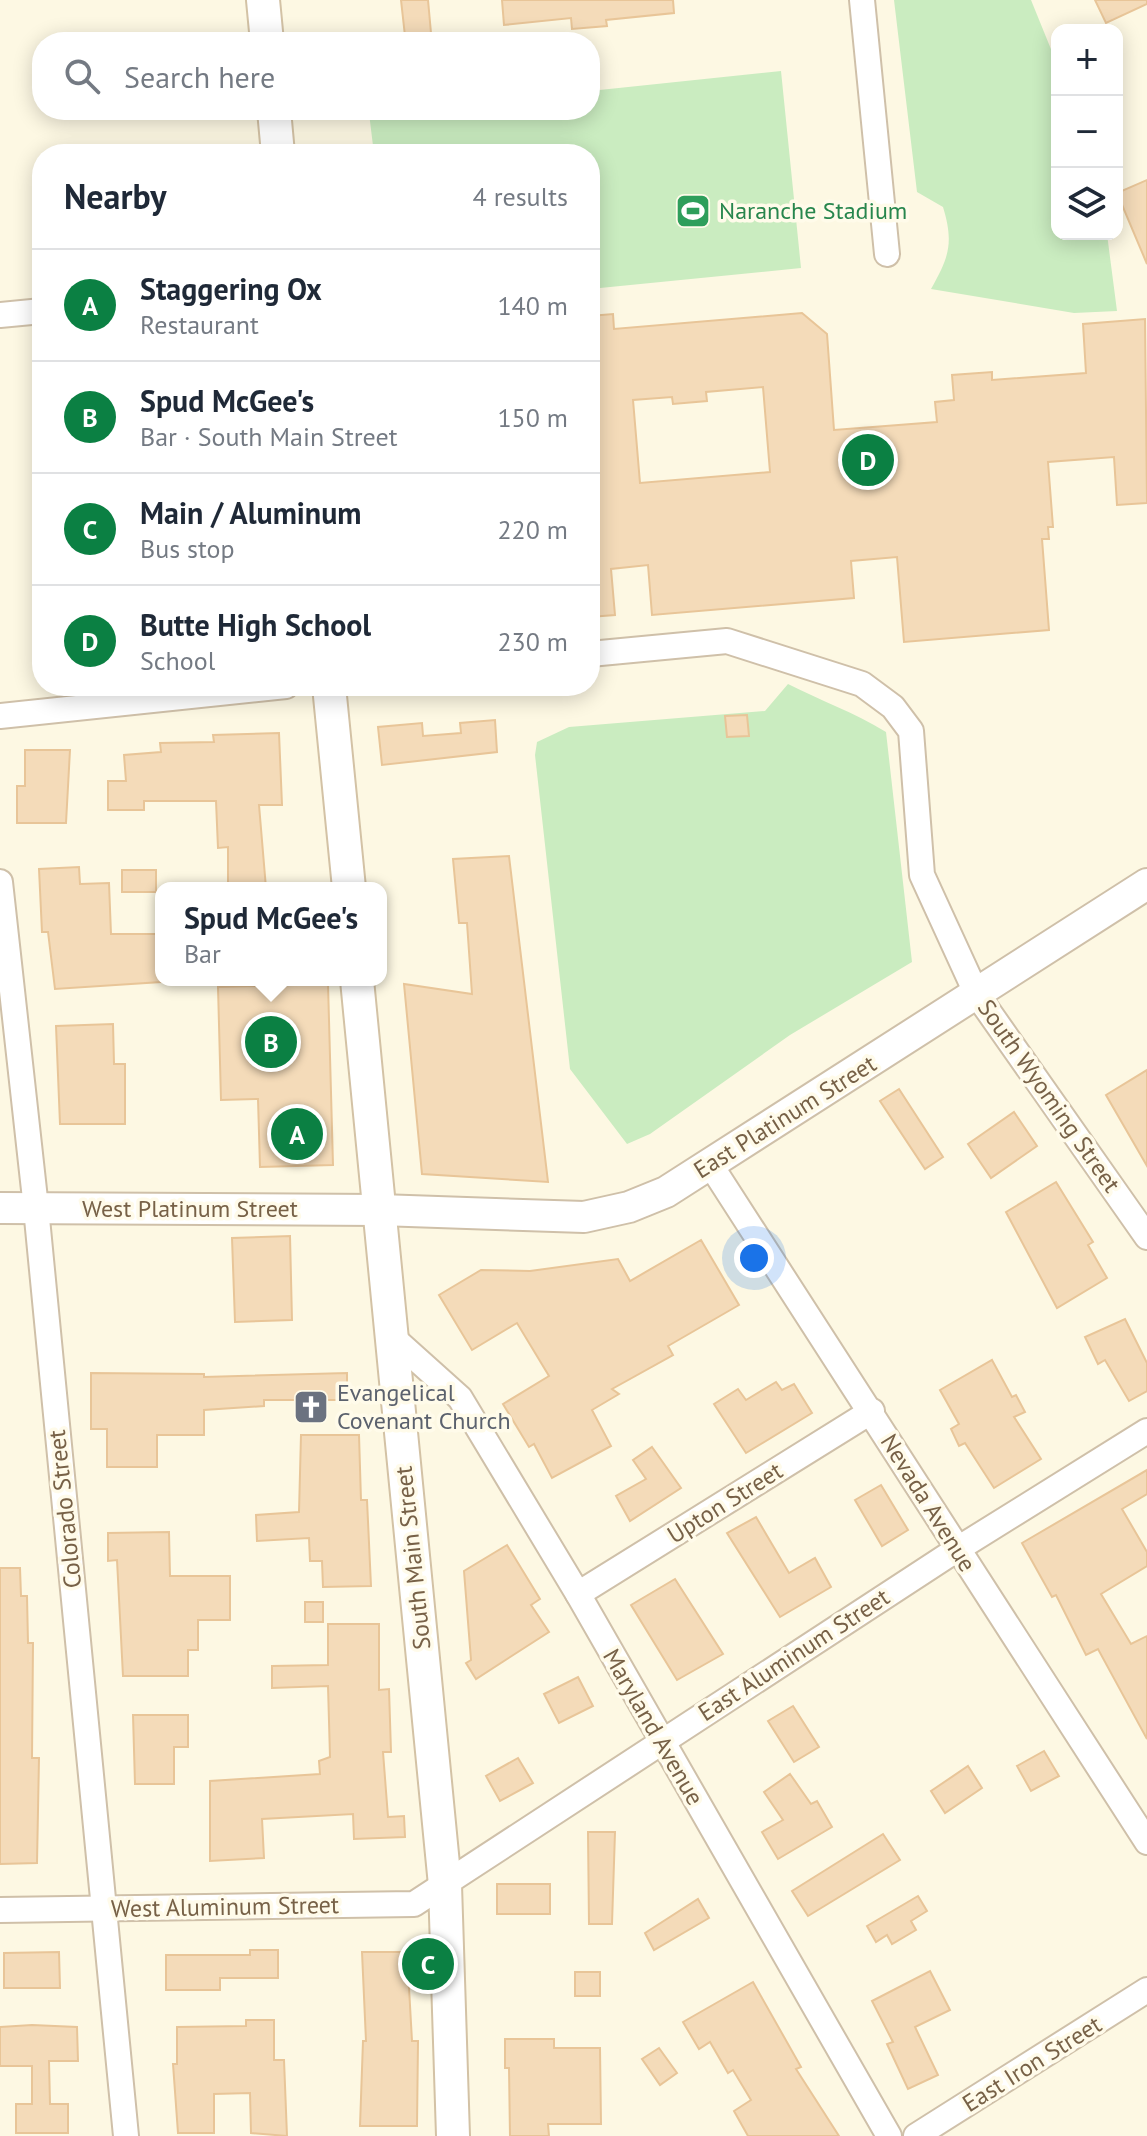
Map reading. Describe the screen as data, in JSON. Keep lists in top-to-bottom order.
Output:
{
  "streets": {
    "main road": ["South Main Street"],
    "street": [
      "South Wyoming Street",
      "East Platinum Street",
      "West Platinum Street",
      "Upton Street",
      "Nevada Avenue",
      "Colorado Street",
      "East Aluminum Street",
      "Maryland Avenue",
      "West Aluminum Street",
      "East Iron Street"
    ]
  },
  "crossings": [
    ["South Wyoming Street", "East Platinum Street"],
    ["East Platinum Street", "West Platinum Street"],
    ["East Platinum Street", "Nevada Avenue"],
    ["East Platinum Street", "South Main Street"],
    ["West Platinum Street", "Colorado Street"],
    ["West Platinum Street", "South Main Street"],
    ["Upton Street", "Nevada Avenue"],
    ["Upton Street", "Maryland Avenue"],
    ["Nevada Avenue", "East Aluminum Street"],
    ["Colorado Street", "West Aluminum Street"],
    ["South Main Street", "East Aluminum Street"],
    ["South Main Street", "Maryland Avenue"],
    ["South Main Street", "West Aluminum Street"],
    ["East Aluminum Street", "Maryland Avenue"],
    ["East Aluminum Street", "West Aluminum Street"]
  ],
  "places": {
    "sports": ["Naranche Stadium"],
    "church": ["Evangelical Covenant Church"]
  },
  "page": {
    "map_buttons": ["+", "−"],
    "search": "Search here",
    "heading": ["Nearby", "4 results"],
    "list": [
      {
        "mark": "A",
        "name": "Staggering Ox",
        "note": "Restaurant",
        "value": "140 m"
      },
      {
        "mark": "B",
        "name": "Spud McGee's",
        "note": "Bar · South Main Street",
        "value": "150 m"
      },
      {
        "mark": "C",
        "name": "Main / Aluminum",
        "note": "Bus stop",
        "value": "220 m"
      },
      {
        "mark": "D",
        "name": "Butte High School",
        "note": "School",
        "value": "230 m"
      }
    ],
    "pins": [
      "D",
      "B",
      "A",
      "C"
    ],
    "popup": ["Spud McGee's", "Bar"]
  }
}
